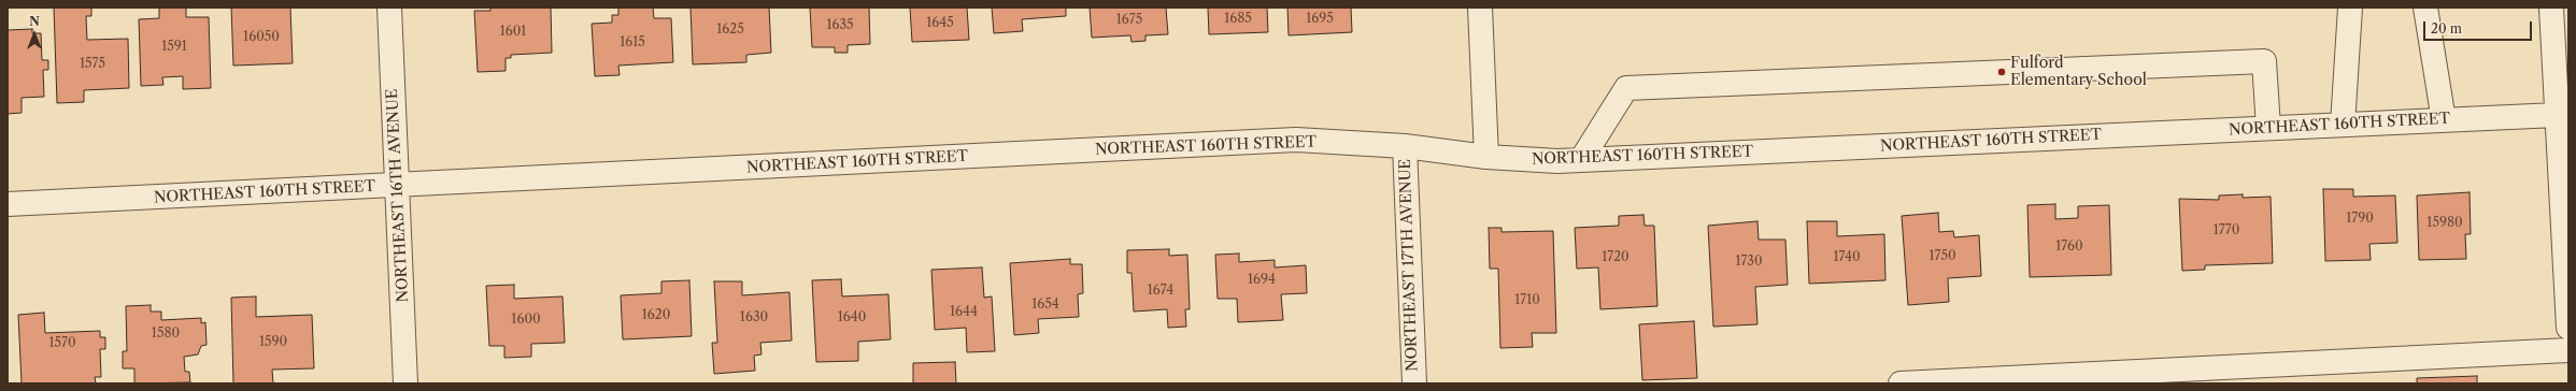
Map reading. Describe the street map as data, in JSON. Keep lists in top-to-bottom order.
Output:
{
  "streets": {
    "street": ["NORTHEAST 160TH STREET", "NORTHEAST 16TH AVENUE", "NORTHEAST 17TH AVENUE"]
  },
  "crossings": [
    ["NORTHEAST 160TH STREET", "NORTHEAST 16TH AVENUE"],
    ["NORTHEAST 160TH STREET", "NORTHEAST 17TH AVENUE"]
  ],
  "places": ["Fulford Elementary School"],
  "house_numbers": [
    "1685",
    "1695",
    "1675",
    "1645",
    "1635",
    "1625",
    "1601",
    "16050",
    "1615",
    "1591",
    "1575",
    "1790",
    "15980",
    "1770",
    "1760",
    "1750",
    "1720",
    "1740",
    "1730",
    "1694",
    "1674",
    "1710",
    "1654",
    "1644",
    "1620",
    "1630",
    "1640",
    "1600",
    "1580",
    "1590",
    "1570"
  ],
  "scale_bar": "20 m",
  "north": "top"
}
